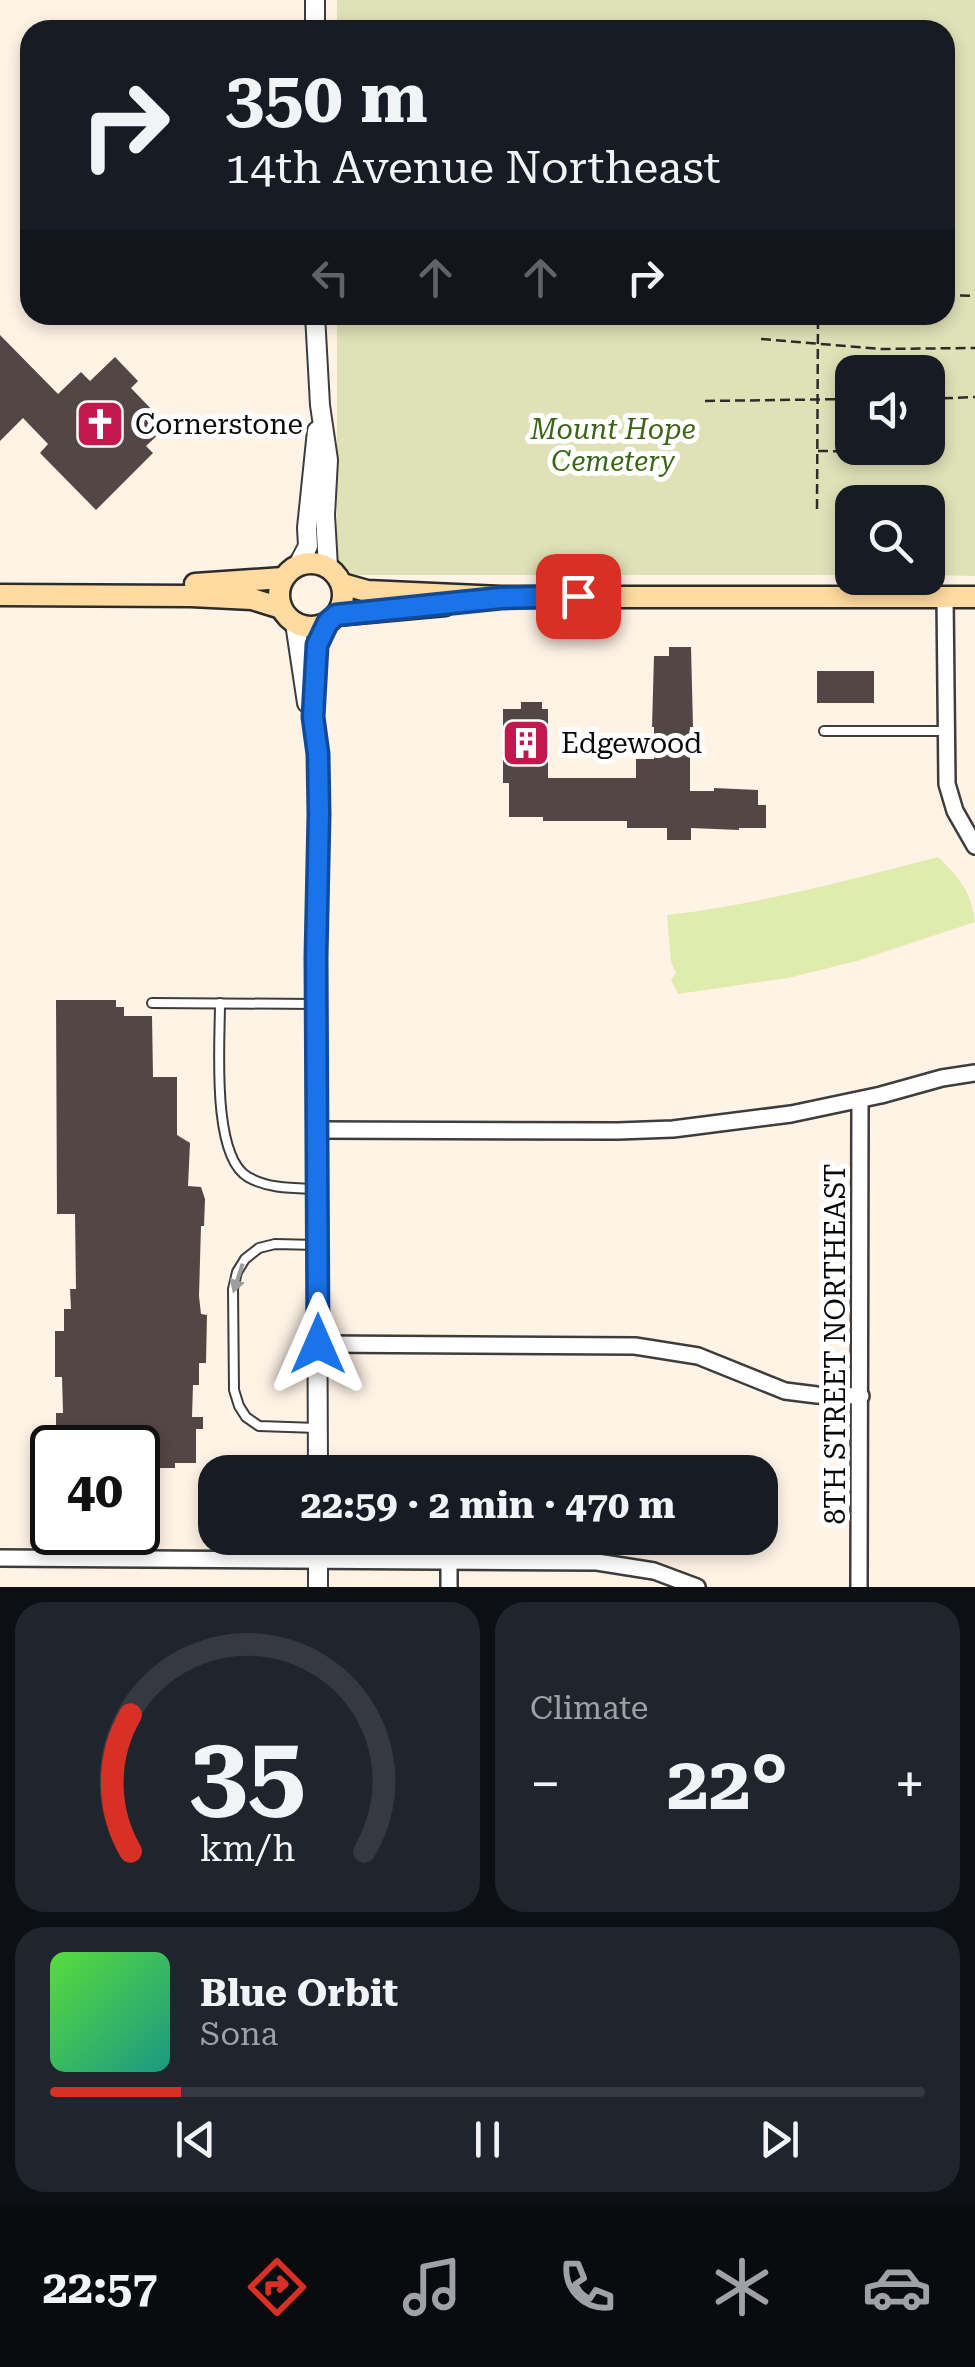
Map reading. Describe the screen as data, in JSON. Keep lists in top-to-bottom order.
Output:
{
  "streets": {
    "street": ["8TH STREET NORTHEAST"]
  },
  "parks": ["Mount Hope Cemetery"],
  "places": {
    "church": ["Cornerstone"],
    "building": ["Edgewood"]
  },
  "page": {
    "turn": ["350 m", "14th Avenue Northeast"],
    "limit": "40",
    "trip": "22:59 · 2 min · 470 m",
    "tile": "Climate",
    "heat": ["−", "22°", "+"],
    "song": ["Blue Orbit", "Sona"],
    "tabs": "22:57",
    "gauge": ["35", "km/h"]
  }
}
